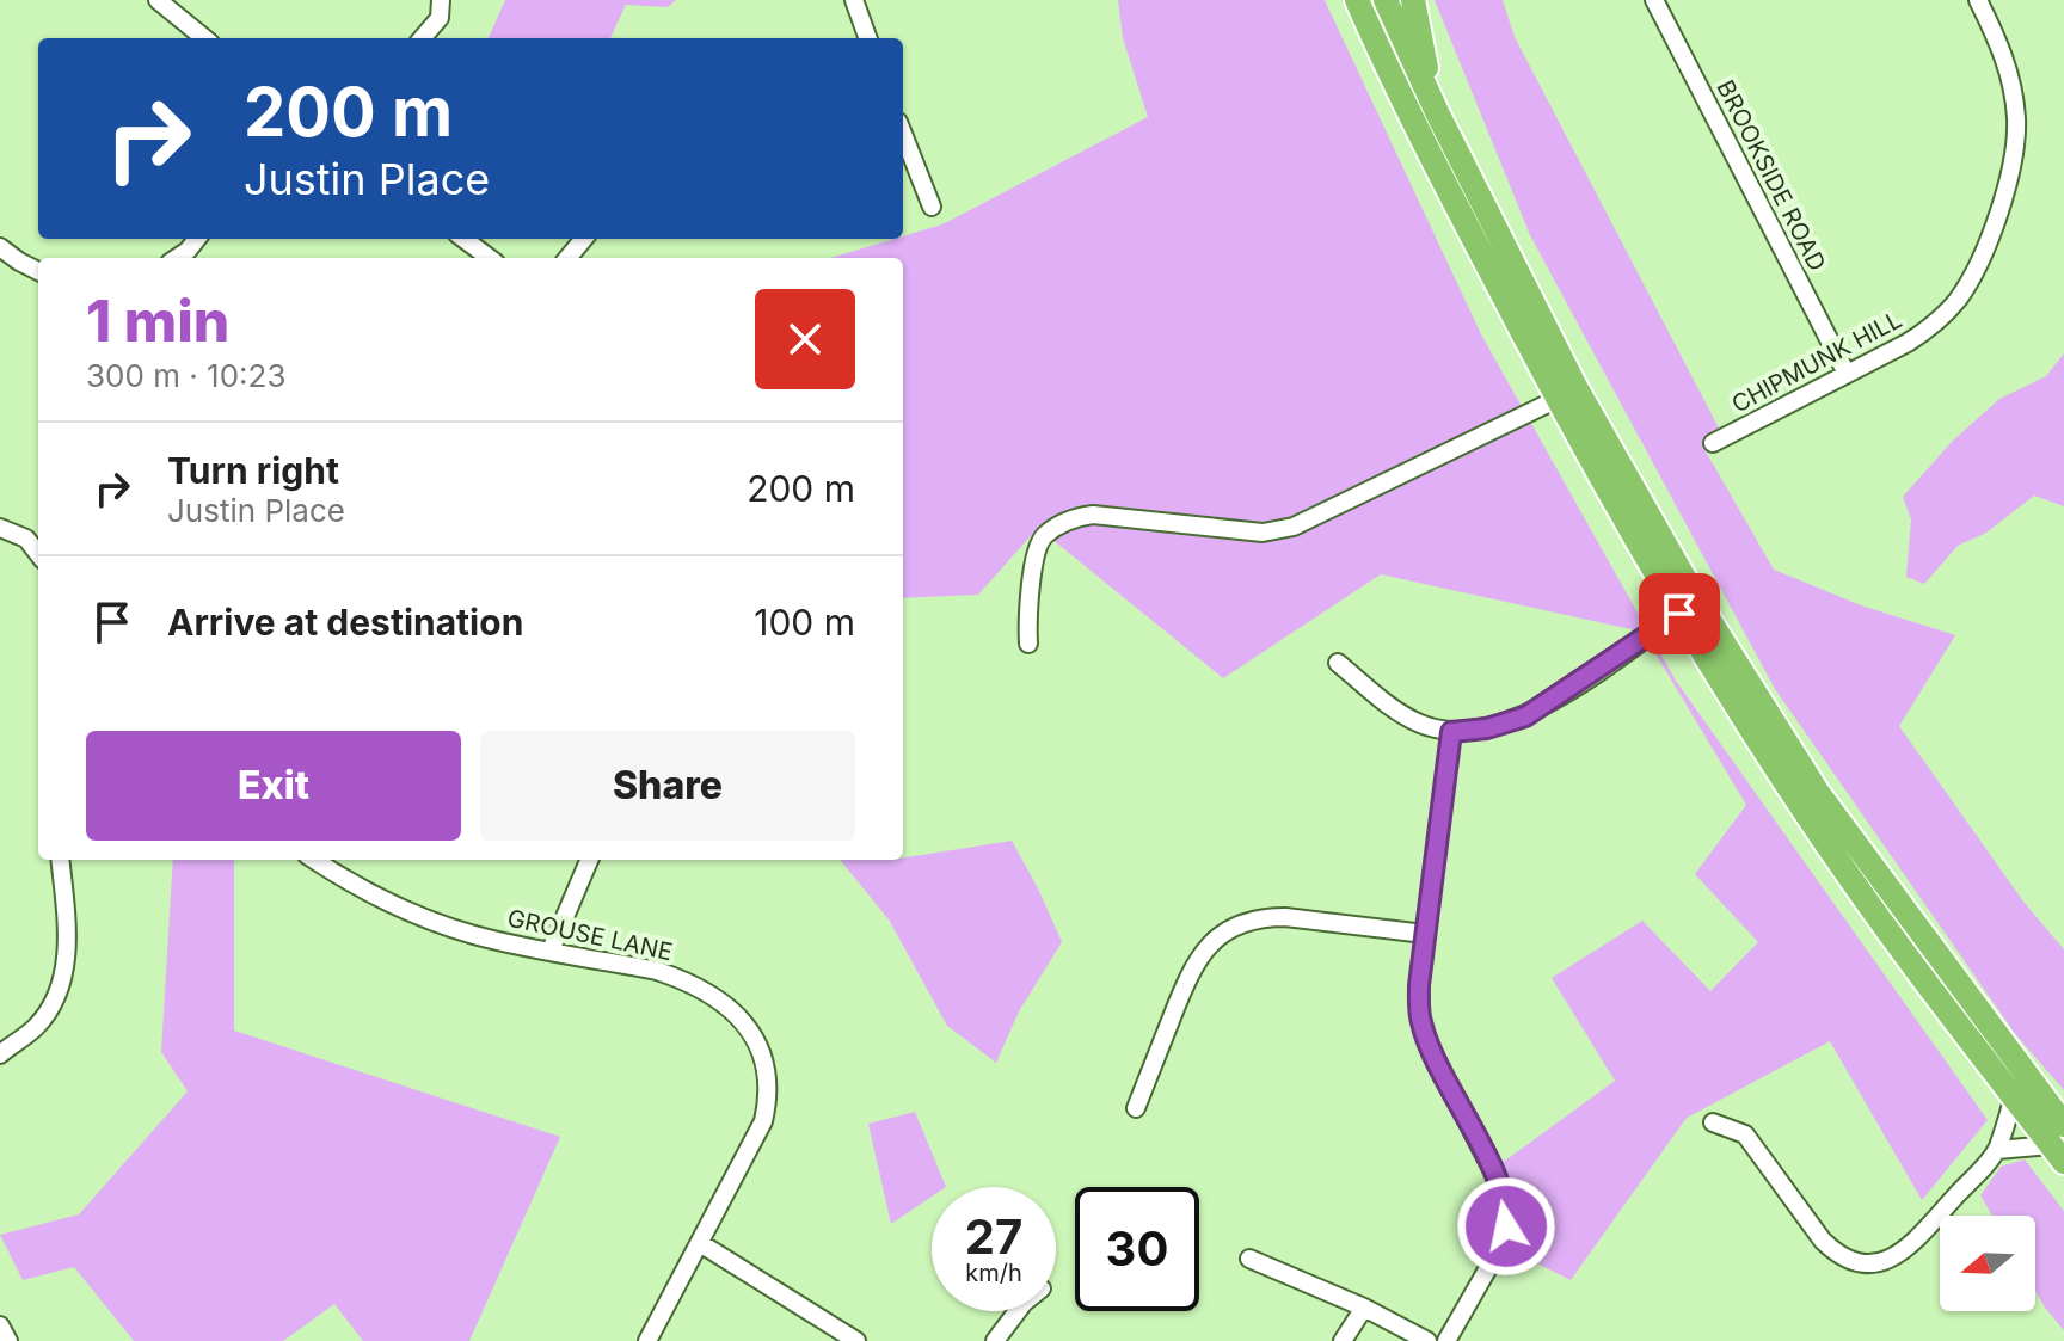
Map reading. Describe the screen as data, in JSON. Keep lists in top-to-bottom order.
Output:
{
  "streets": {
    "street": ["BROOKSIDE ROAD", "CHIPMUNK HILL", "GROUSE LANE"]
  },
  "crossings": [
    ["BROOKSIDE ROAD", "CHIPMUNK HILL"]
  ],
  "north": "left",
  "page": {
    "turn": ["200 m", "Justin Place"],
    "heading": ["1 min", "300 m · 10:23"],
    "list": [
      {
        "name": "Turn right",
        "note": "Justin Place",
        "value": "200 m"
      },
      {
        "name": "Arrive at destination",
        "value": "100 m"
      }
    ],
    "buttons": ["Exit", "Share"],
    "speed": "27 km/h",
    "limit": "30"
  }
}
